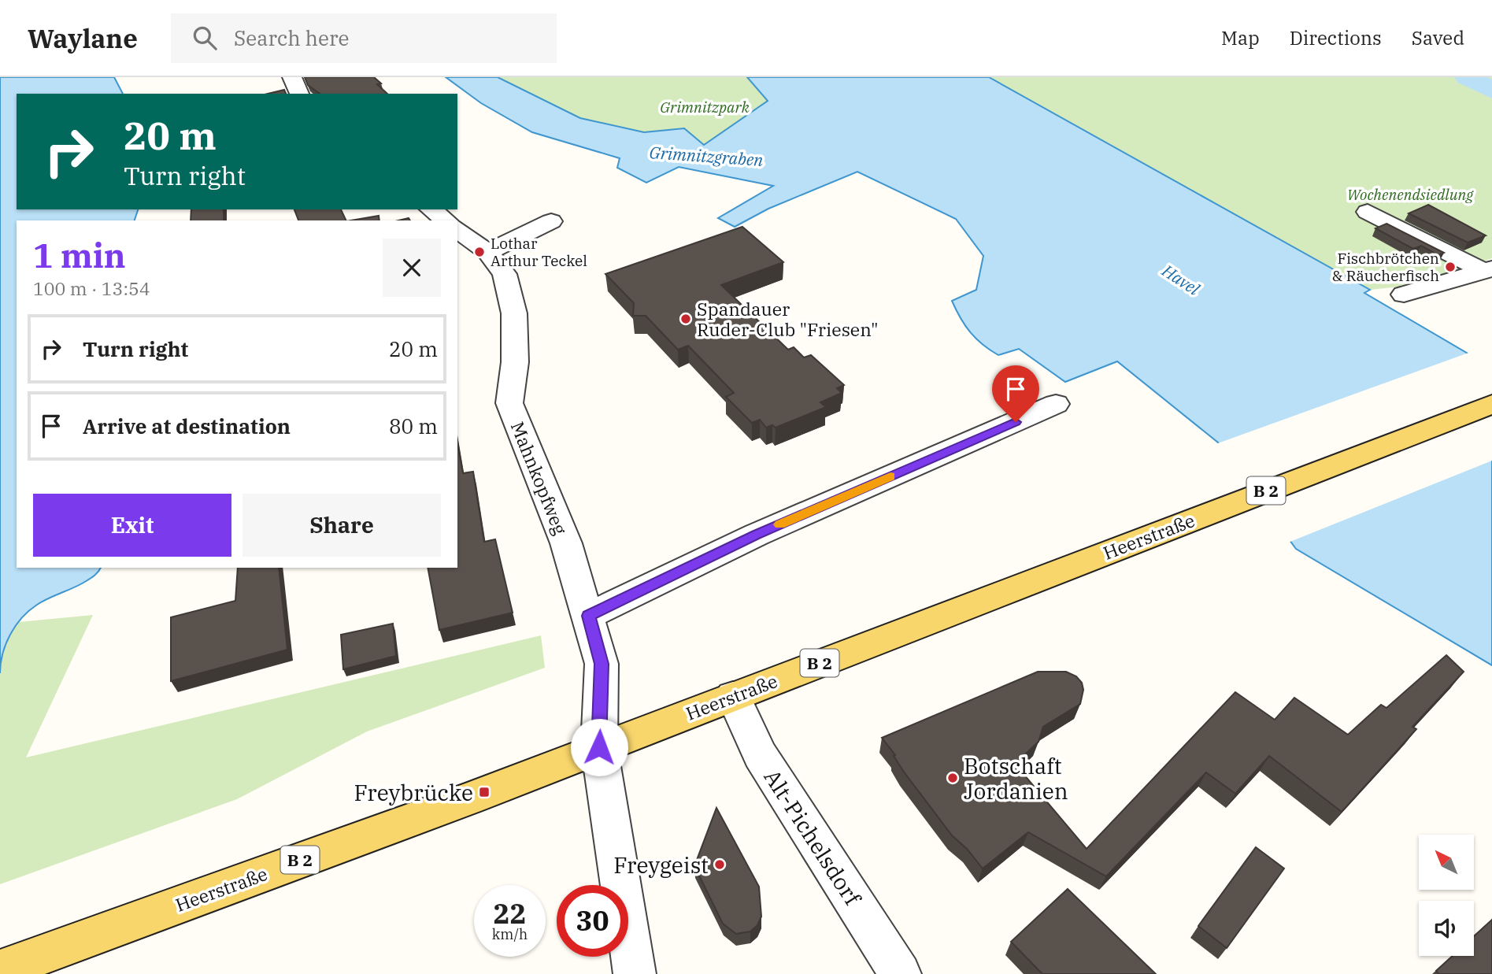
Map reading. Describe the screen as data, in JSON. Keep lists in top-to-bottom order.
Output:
{
  "streets": {
    "main road": ["B 2", "Heerstraße"],
    "street": ["Mahnkopfweg", "Alt-Pichelsdorf"]
  },
  "crossings": [
    ["Mahnkopfweg", "Heerstraße"],
    ["Heerstraße", "Alt-Pichelsdorf"]
  ],
  "water": ["Grimnitzgraben", "Havel"],
  "parks": ["Grimnitzpark", "Wochenendsiedlung"],
  "places": {
    "other": [
      "Lothar Arthur Teckel",
      "Fischbrötchen & Räucherfisch",
      "Spandauer Ruder-Club \"Friesen\"",
      "Botschaft Jordanien",
      "Freygeist"
    ],
    "transit": ["Freybrücke"]
  },
  "north": "top left",
  "page": {
    "header": "Waylane",
    "search": "Search here",
    "nav": ["Map", "Directions", "Saved"],
    "turn": ["20 m", "Turn right"],
    "heading": ["1 min", "100 m · 13:54"],
    "list": [
      {
        "name": "Turn right",
        "value": "20 m"
      },
      {
        "name": "Arrive at destination",
        "value": "80 m"
      }
    ],
    "buttons": ["Exit", "Share"],
    "speed": "22 km/h",
    "limit": "30"
  }
}
